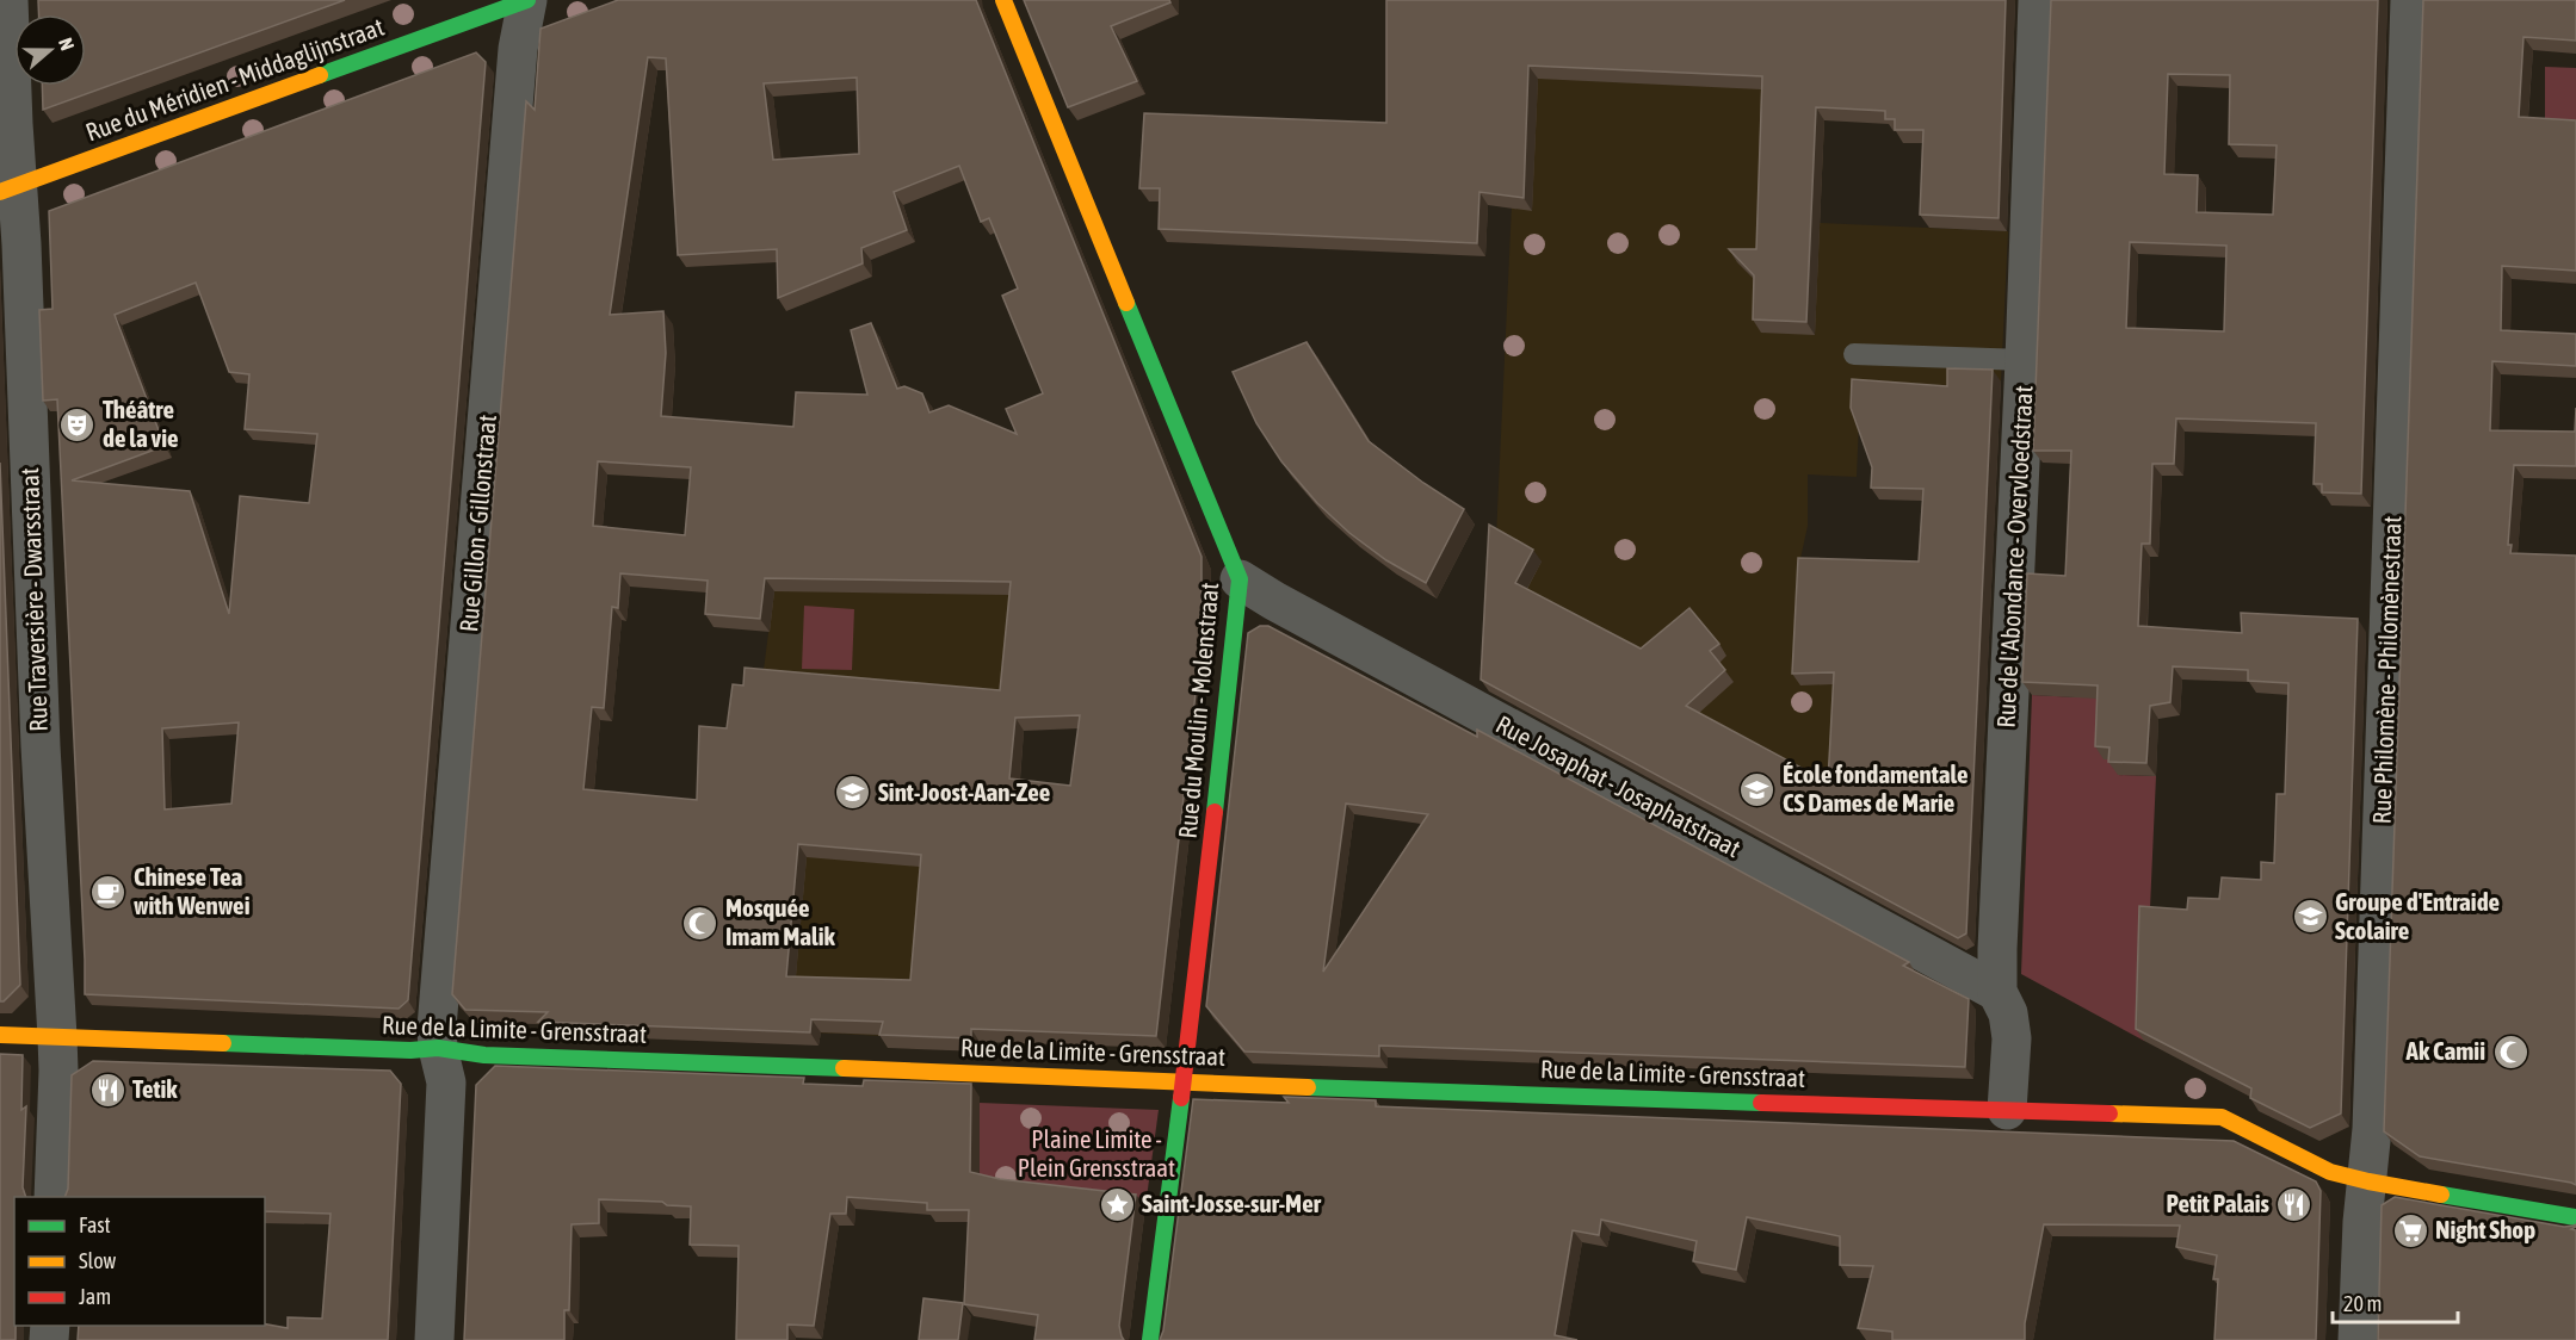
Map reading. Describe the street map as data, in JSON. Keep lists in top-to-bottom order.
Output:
{
  "streets": {
    "street": [
      "Rue du Méridien - Middaglijnstraat",
      "Rue Gillon - Gillonstraat",
      "Rue de l'Abondance - Overvloedstraat",
      "Rue Traversière - Dwarsstraat",
      "Rue Philomène - Philomènestraat",
      "Rue du Moulin - Molenstraat",
      "Rue Josaphat - Josaphatstraat",
      "Rue de la Limite - Grensstraat"
    ]
  },
  "crossings": [
    ["Rue du Méridien - Middaglijnstraat", "Rue Gillon - Gillonstraat"],
    ["Rue du Méridien - Middaglijnstraat", "Rue Traversière - Dwarsstraat"],
    ["Rue Gillon - Gillonstraat", "Rue de la Limite - Grensstraat"],
    ["Rue de l'Abondance - Overvloedstraat", "Rue Josaphat - Josaphatstraat"],
    ["Rue de l'Abondance - Overvloedstraat", "Rue de la Limite - Grensstraat"],
    ["Rue Traversière - Dwarsstraat", "Rue de la Limite - Grensstraat"],
    ["Rue Philomène - Philomènestraat", "Rue de la Limite - Grensstraat"],
    ["Rue du Moulin - Molenstraat", "Rue Josaphat - Josaphatstraat"],
    ["Rue du Moulin - Molenstraat", "Rue de la Limite - Grensstraat"]
  ],
  "parks": ["Plaine Limite - Plein Grensstraat"],
  "places": {
    "theatre": ["Théâtre de la vie"],
    "school or university": ["École fondamentale CS Dames de Marie", "Sint-Joost-Aan-Zee", "Groupe d'Entraide Scolaire"],
    "cafe": ["Chinese Tea with Wenwei"],
    "mosque": ["Mosquée Imam Malik", "Ak Camii"],
    "restaurant": ["Tetik", "Petit Palais"],
    "place": ["Saint-Josse-sur-Mer"],
    "supermarket": ["Night Shop"]
  },
  "legend": ["Fast", "Slow", "Jam"],
  "scale_bar": "20 m",
  "north": "right"
}
